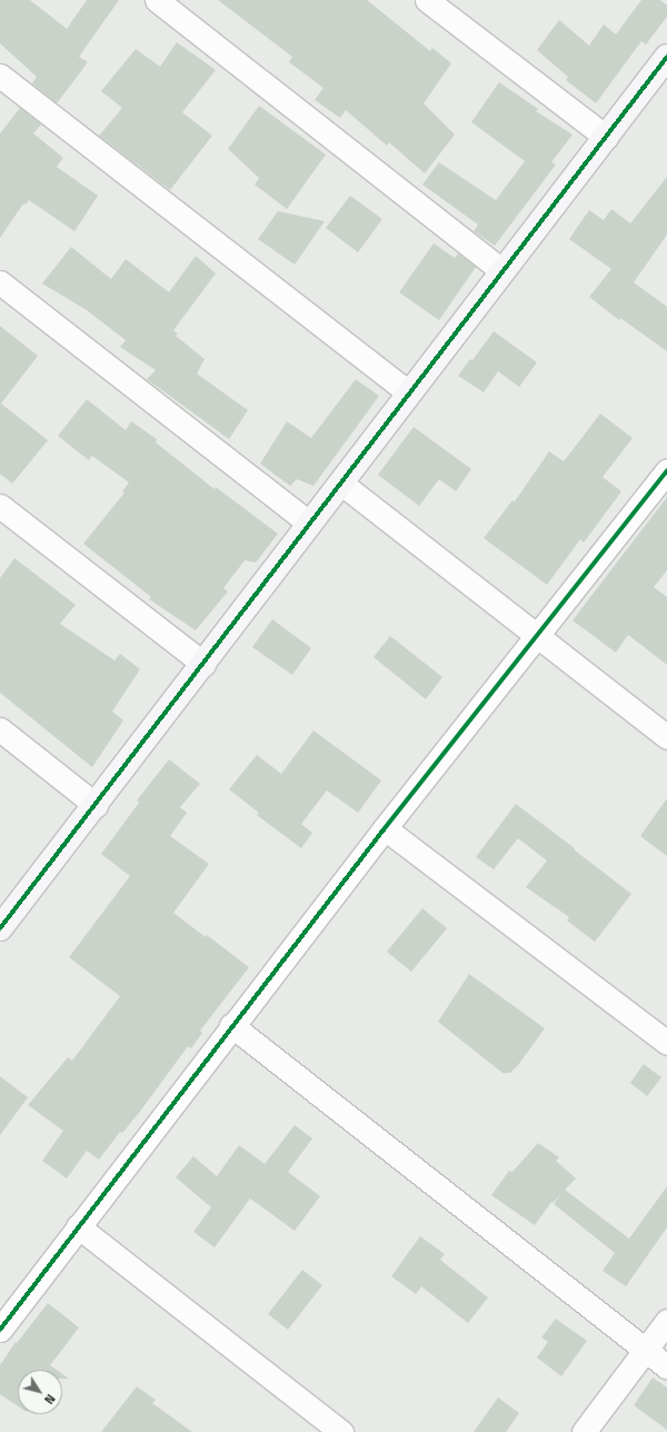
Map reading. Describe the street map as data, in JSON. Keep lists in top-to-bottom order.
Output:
{
  "north": "bottom right"
}
